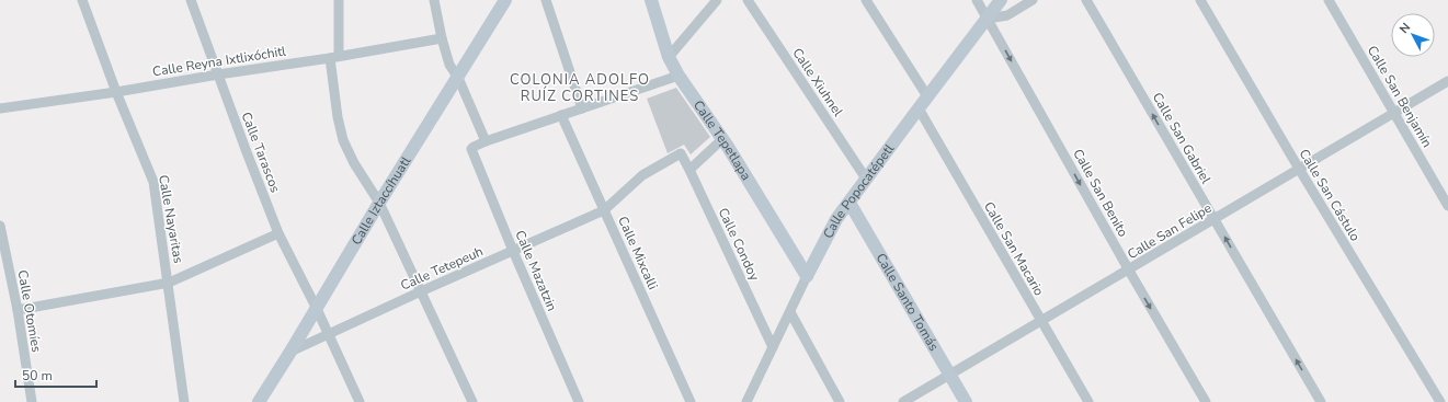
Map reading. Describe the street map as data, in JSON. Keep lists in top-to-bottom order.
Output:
{
  "streets": {
    "street": [
      "Calle Reyna Ixtlixóchitl",
      "Calle Xiuhnel",
      "Calle San Benjamín",
      "Calle San Gabriel",
      "Calle Tepetlapa",
      "Calle Tarascos",
      "Calle Popocatépetl",
      "Calle San Benito",
      "Calle San Cástulo",
      "Calle Iztaccíhuatl",
      "Calle Nayaritas",
      "Calle San Felipe",
      "Calle Condoy",
      "Calle San Macario",
      "Calle Mixcalli",
      "Calle Tetepeuh",
      "Calle Mazatzin",
      "Calle Santo Tomás",
      "Calle Otomíes"
    ]
  },
  "crossings": [
    ["Calle Reyna Ixtlixóchitl", "Calle Tarascos"],
    ["Calle Reyna Ixtlixóchitl", "Calle Nayaritas"],
    ["Calle Xiuhnel", "Calle Popocatépetl"],
    ["Calle San Benjamín", "Calle San Felipe"],
    ["Calle San Gabriel", "Calle San Felipe"],
    ["Calle Tepetlapa", "Calle Popocatépetl"],
    ["Calle Tarascos", "Calle Iztaccíhuatl"],
    ["Calle Tarascos", "Calle Tetepeuh"],
    ["Calle Popocatépetl", "Calle San Benito"],
    ["Calle Popocatépetl", "Calle Condoy"],
    ["Calle Popocatépetl", "Calle San Macario"],
    ["Calle Popocatépetl", "Calle Santo Tomás"],
    ["Calle San Benito", "Calle San Felipe"],
    ["Calle San Cástulo", "Calle San Felipe"],
    ["Calle Iztaccíhuatl", "Calle Tetepeuh"],
    ["Calle San Felipe", "Calle San Macario"],
    ["Calle San Felipe", "Calle Santo Tomás"],
    ["Calle Condoy", "Calle Tetepeuh"],
    ["Calle Mixcalli", "Calle Tetepeuh"],
    ["Calle Tetepeuh", "Calle Mazatzin"]
  ],
  "one_way": ["Calle San Gabriel", "Calle San Benito"],
  "districts": ["COLONIA ADOLFO RUÍZ CORTINES"],
  "scale_bar": "50 m",
  "north": "top left"
}
